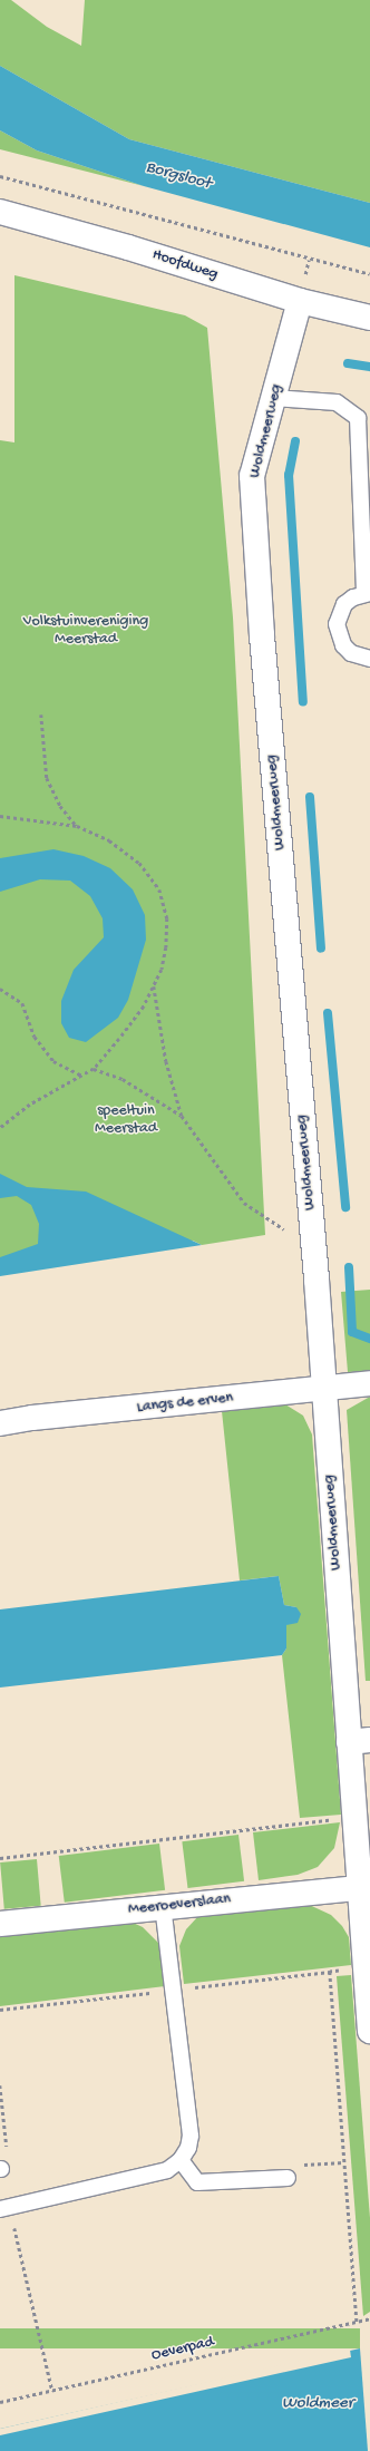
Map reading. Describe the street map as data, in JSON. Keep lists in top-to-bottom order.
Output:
{
  "streets": {
    "street": [
      "Hoofdweg",
      "Woldmeerweg",
      "Langs de erven",
      "Meeroeverslaan"
    ],
    "path": ["Oeverpad"]
  },
  "crossings": [
    ["Hoofdweg", "Woldmeerweg"],
    ["Woldmeerweg", "Langs de erven"],
    ["Woldmeerweg", "Meeroeverslaan"]
  ],
  "water": ["Borgsloot", "Woldmeer"],
  "parks": ["Volkstuinvereniging Meerstad", "speeltuin Meerstad"]
}
